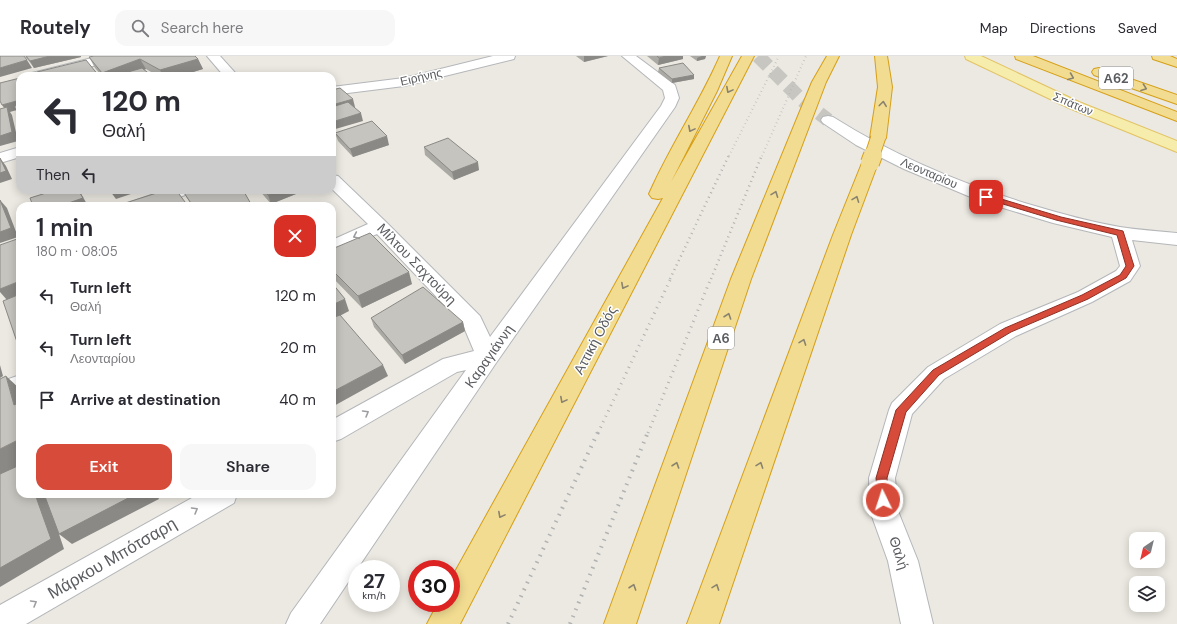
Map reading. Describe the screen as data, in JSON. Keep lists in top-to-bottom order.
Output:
{
  "streets": {
    "highway": ["Α62", "Α6", "Αττική Οδός"],
    "main road": ["Σπάτων"],
    "street": [
      "Ειρήνης",
      "Λεονταρίου",
      "Μίλτου Σαχτούρη",
      "Καραγιάννη",
      "Θαλή",
      "Μάρκου Μπότσαρη"
    ]
  },
  "crossings": [
    ["Λεονταρίου", "Θαλή"],
    ["Μίλτου Σαχτούρη", "Καραγιάννη"]
  ],
  "one_way": ["Μάρκου Μπότσαρη"],
  "north": "bottom left",
  "page": {
    "header": "Routely",
    "search": "Search here",
    "nav": ["Map", "Directions", "Saved"],
    "turn": ["120 m", "Θαλή"],
    "then": "Then",
    "heading": ["1 min", "180 m · 08:05"],
    "list": [
      {
        "name": "Turn left",
        "note": "Θαλή",
        "value": "120 m"
      },
      {
        "name": "Turn left",
        "note": "Λεονταρίου",
        "value": "20 m"
      },
      {
        "name": "Arrive at destination",
        "value": "40 m"
      }
    ],
    "buttons": ["Exit", "Share"],
    "speed": "27 km/h",
    "limit": "30"
  }
}
